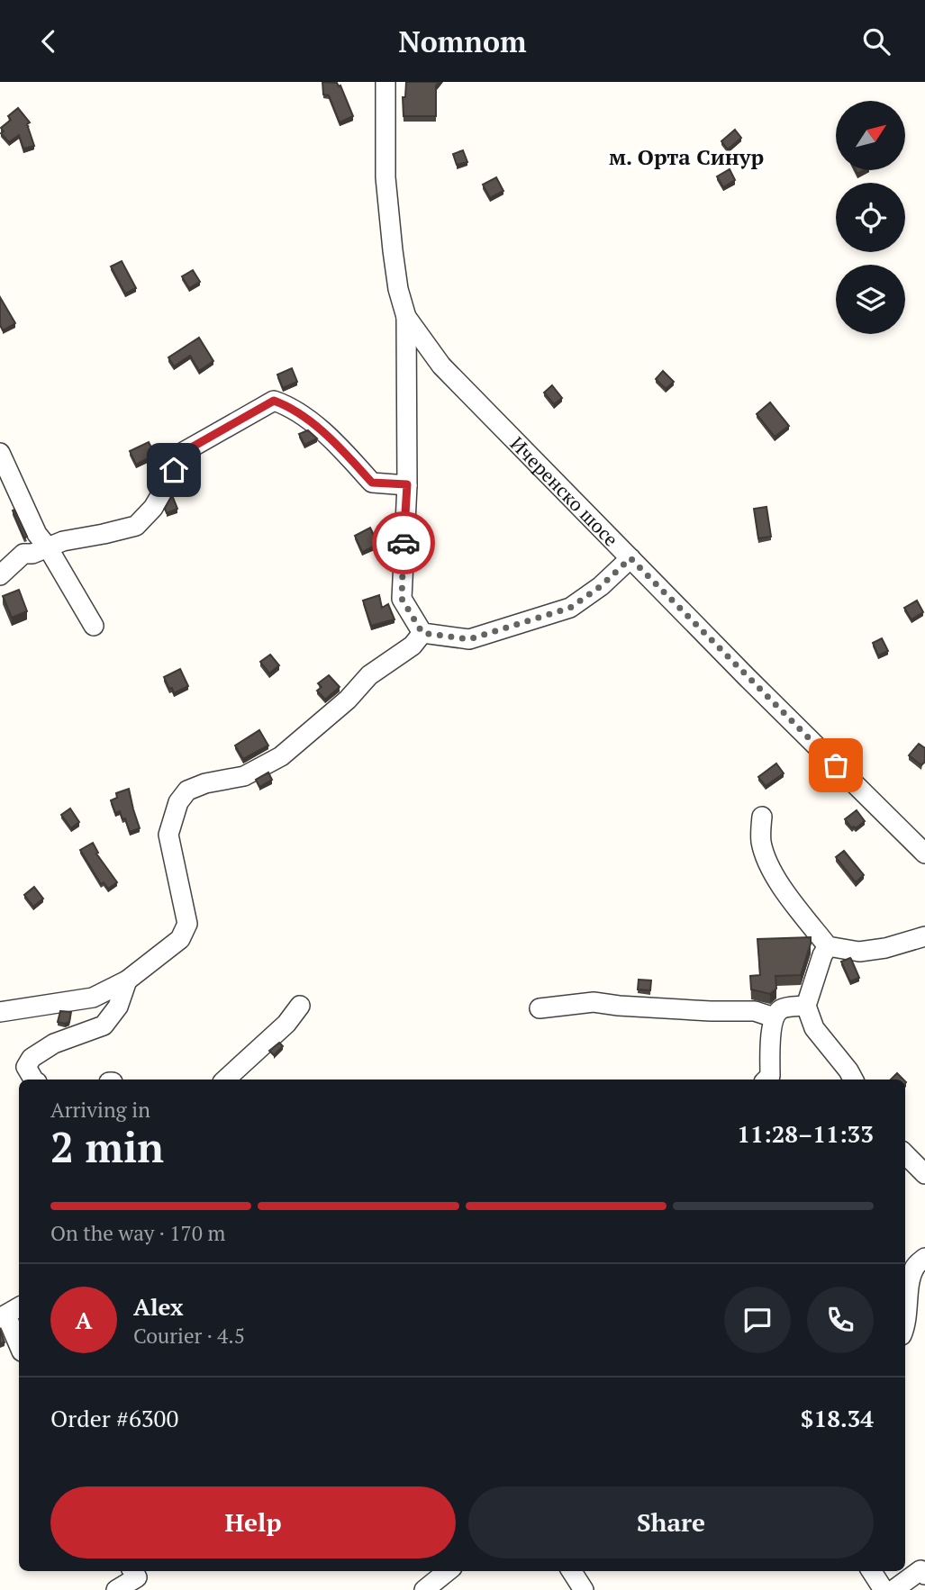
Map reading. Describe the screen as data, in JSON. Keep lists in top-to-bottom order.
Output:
{
  "streets": {
    "street": ["Ичеренско шосе"]
  },
  "districts": ["м. Орта Синур"],
  "north": "top right",
  "page": {
    "header": "Nomnom",
    "heading": ["2 min", "Arriving in", "11:28–11:33"],
    "panel": [
      "Alex",
      "Courier · 4.5",
      "Order #6300",
      "$18.34"
    ],
    "bar": "On the way · 170 m",
    "round": "A",
    "buttons": ["Help", "Share"]
  }
}
